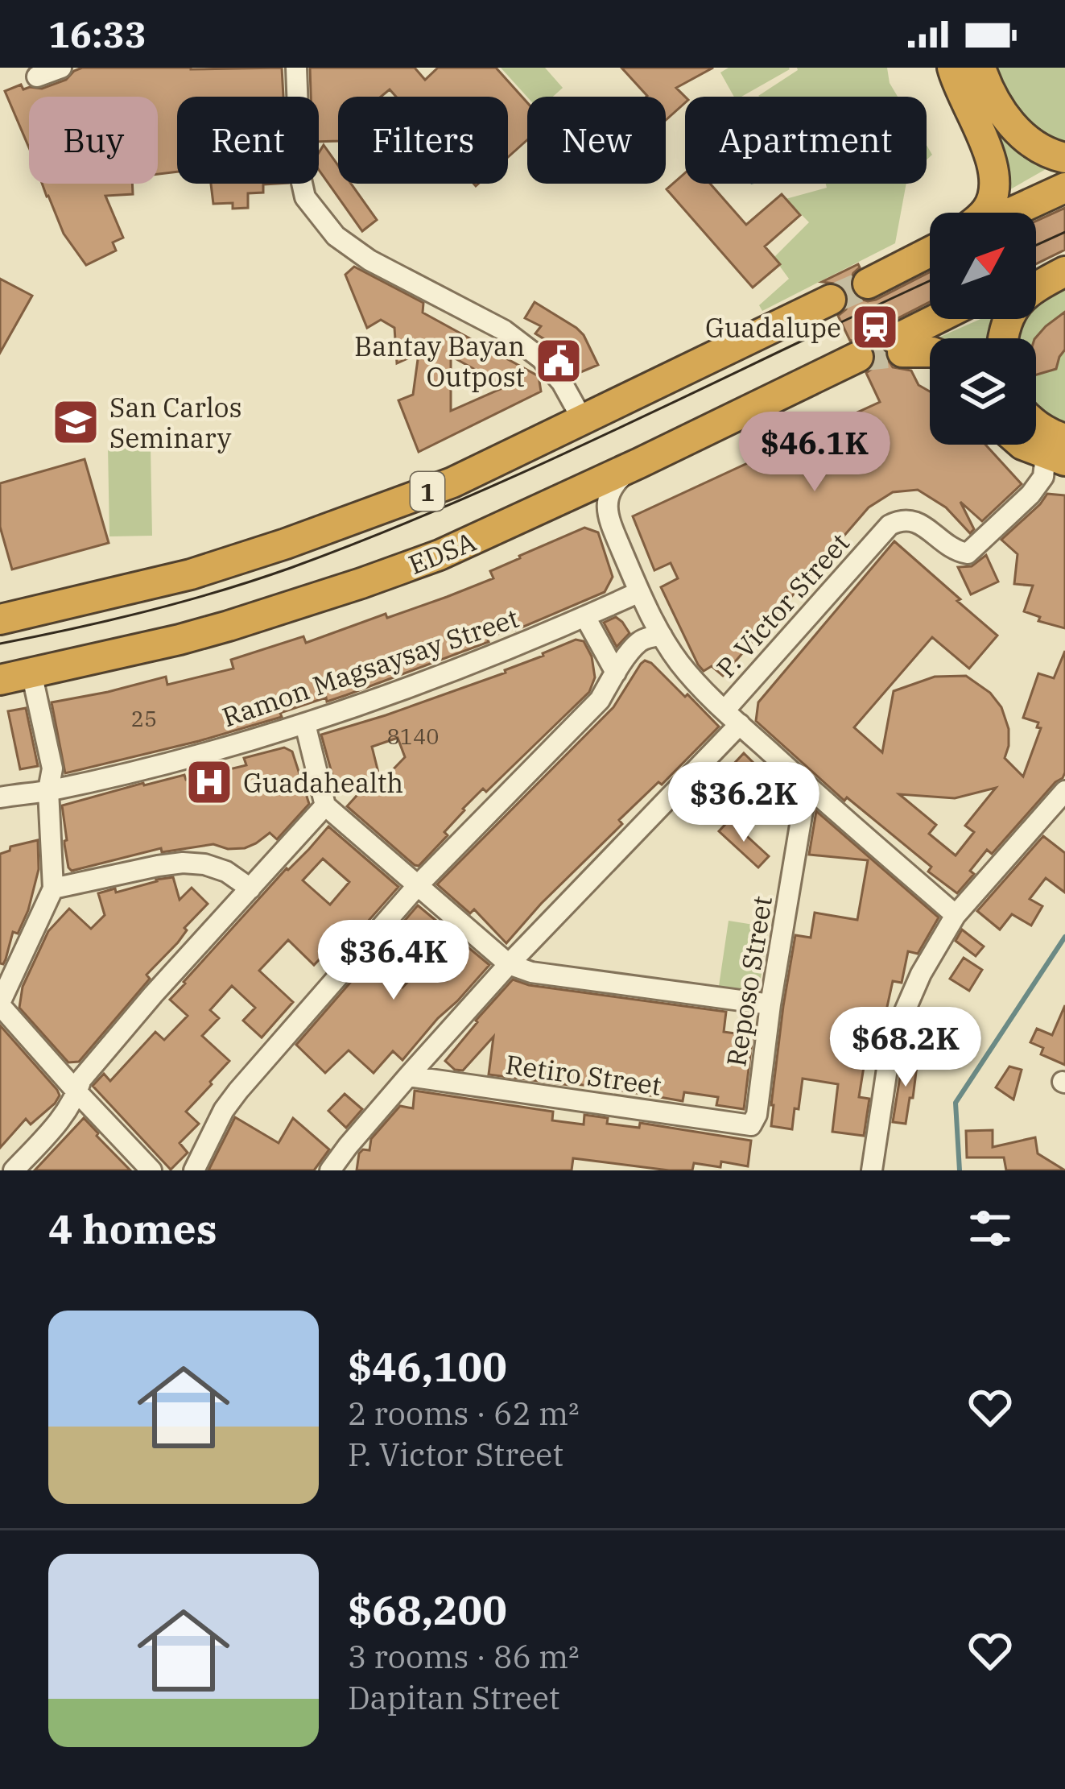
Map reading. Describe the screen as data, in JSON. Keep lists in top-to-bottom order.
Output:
{
  "streets": {
    "highway": ["1", "EDSA"],
    "street": [
      "P. Victor Street",
      "Ramon Magsaysay Street",
      "Reposo Street",
      "Retiro Street"
    ]
  },
  "crossings": [
    ["P. Victor Street", "Retiro Street"],
    ["Reposo Street", "Retiro Street"]
  ],
  "places": {
    "station": ["Guadalupe"],
    "public building": ["Bantay Bayan Outpost"],
    "school or university": ["San Carlos Seminary"],
    "hospital": ["Guadahealth"]
  },
  "house_numbers": ["25", "8140"],
  "north": "top right",
  "page": {
    "status": "16:33",
    "chip": [
      "Buy",
      "Rent",
      "Filters",
      "New",
      "Apartment"
    ],
    "price": [
      "$46.1K",
      "$36.2K",
      "$36.4K",
      "$68.2K"
    ],
    "heading": "4 homes",
    "list": [
      {
        "name": "$46,100",
        "note": "2 rooms · 62 m² · P. Victor Street"
      },
      {
        "name": "$68,200",
        "note": "3 rooms · 86 m² · Dapitan Street"
      }
    ]
  }
}
